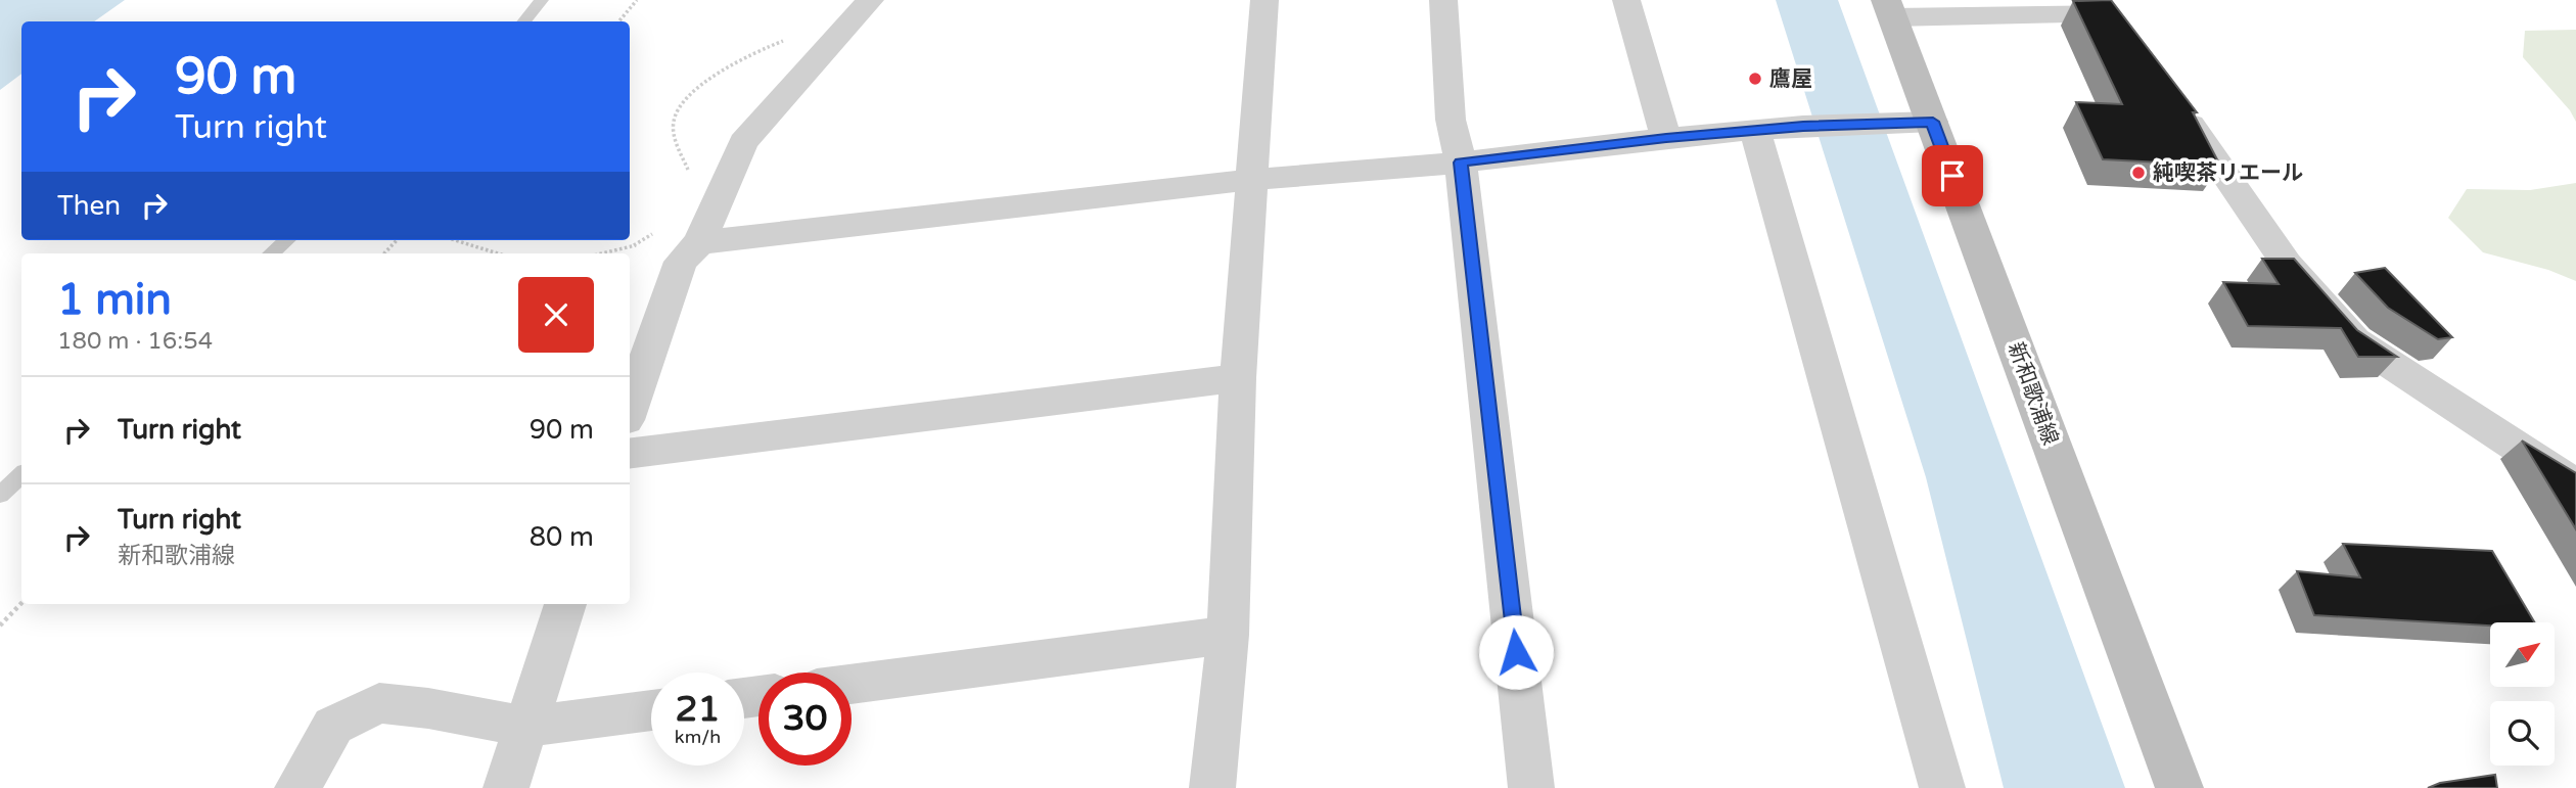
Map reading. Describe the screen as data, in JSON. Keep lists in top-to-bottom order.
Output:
{
  "streets": {
    "main road": ["新和歌浦線"]
  },
  "places": ["鷹屋", "純喫茶リエール"],
  "north": "top right",
  "page": {
    "turn": ["90 m", "Turn right"],
    "then": "Then",
    "heading": ["1 min", "180 m · 16:54"],
    "list": [
      {
        "name": "Turn right",
        "value": "90 m"
      },
      {
        "name": "Turn right",
        "note": "新和歌浦線",
        "value": "80 m"
      }
    ],
    "speed": "21 km/h",
    "limit": "30"
  }
}
